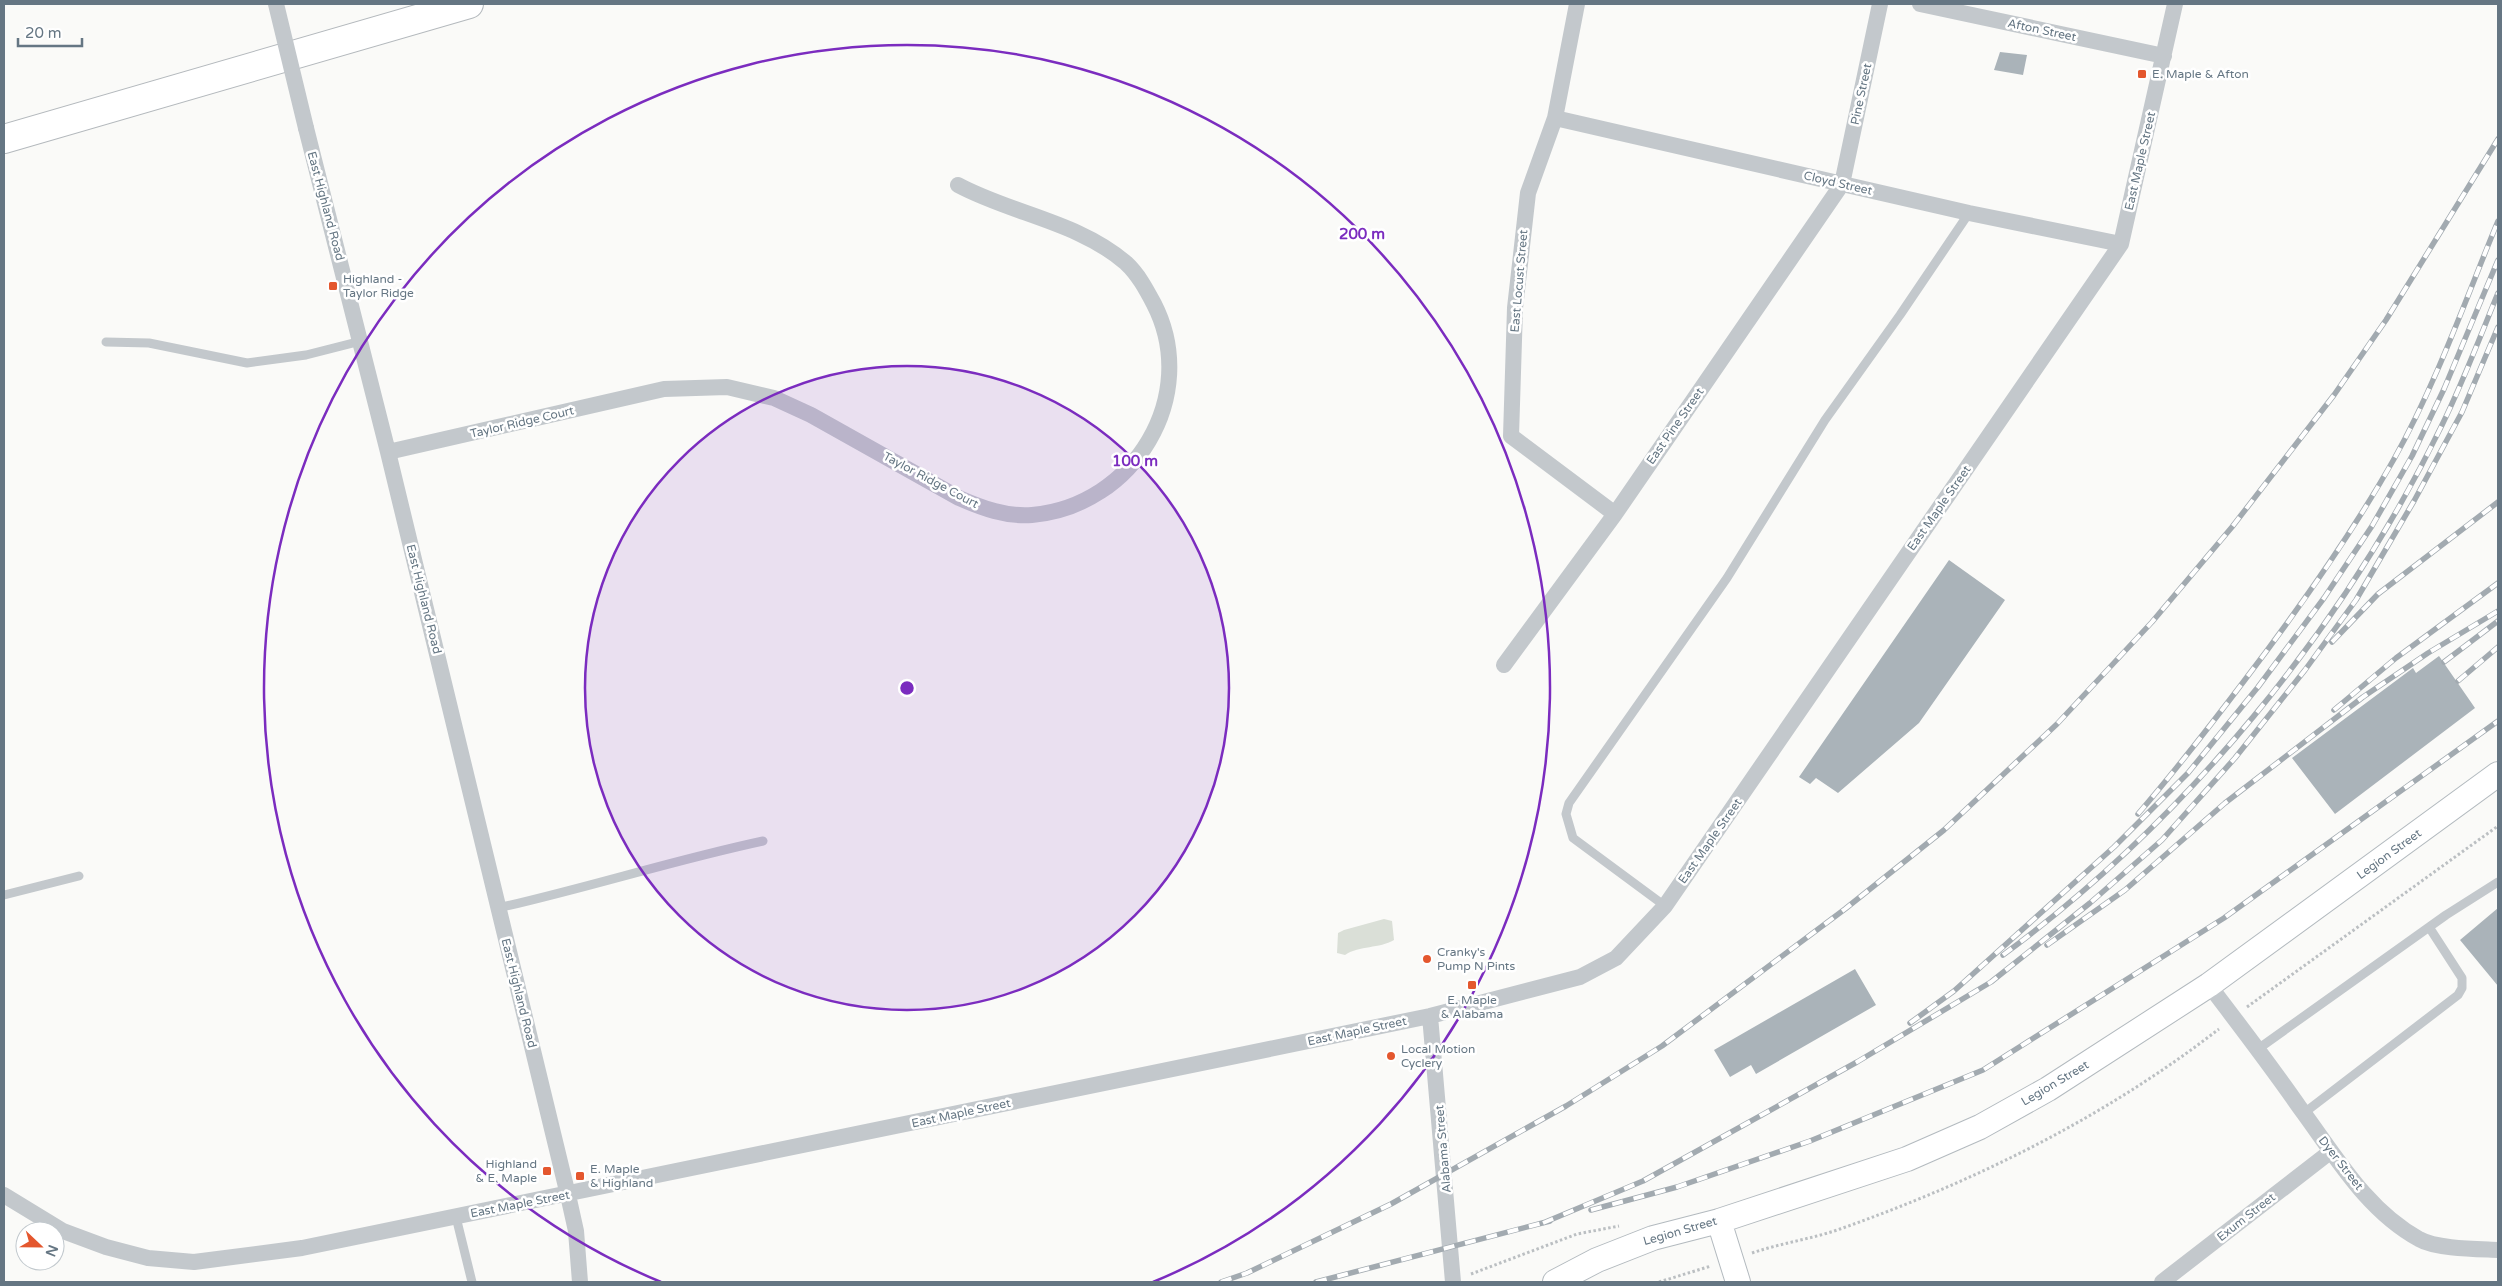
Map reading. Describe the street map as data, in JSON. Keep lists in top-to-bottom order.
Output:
{
  "streets": {
    "main road": ["Legion Street"],
    "street": [
      "Afton Street",
      "Pine Street",
      "East Maple Street",
      "Cloyd Street",
      "East Highland Road",
      "East Locust Street",
      "Taylor Ridge Court",
      "East Pine Street",
      "Alabama Street",
      "Dyer Street",
      "Exum Street"
    ]
  },
  "crossings": [
    ["Afton Street", "East Maple Street"],
    ["Pine Street", "Cloyd Street"],
    ["Pine Street", "East Pine Street"],
    ["East Maple Street", "Cloyd Street"],
    ["East Maple Street", "East Highland Road"],
    ["East Maple Street", "Alabama Street"],
    ["Cloyd Street", "East Locust Street"],
    ["Cloyd Street", "East Pine Street"],
    ["East Highland Road", "Taylor Ridge Court"],
    ["East Locust Street", "East Pine Street"],
    ["Legion Street", "Dyer Street"],
    ["Dyer Street", "Exum Street"]
  ],
  "places": {
    "transit": [
      "E. Maple & Afton",
      "Highland - Taylor Ridge",
      "E. Maple & Alabama",
      "Highland & E. Maple",
      "E. Maple & Highland"
    ],
    "other": ["Cranky's Pump N Pints", "Local Motion Cyclery"]
  },
  "scale_bar": "20 m",
  "north": "right",
  "rings": ["200 m", "100 m"]
}
